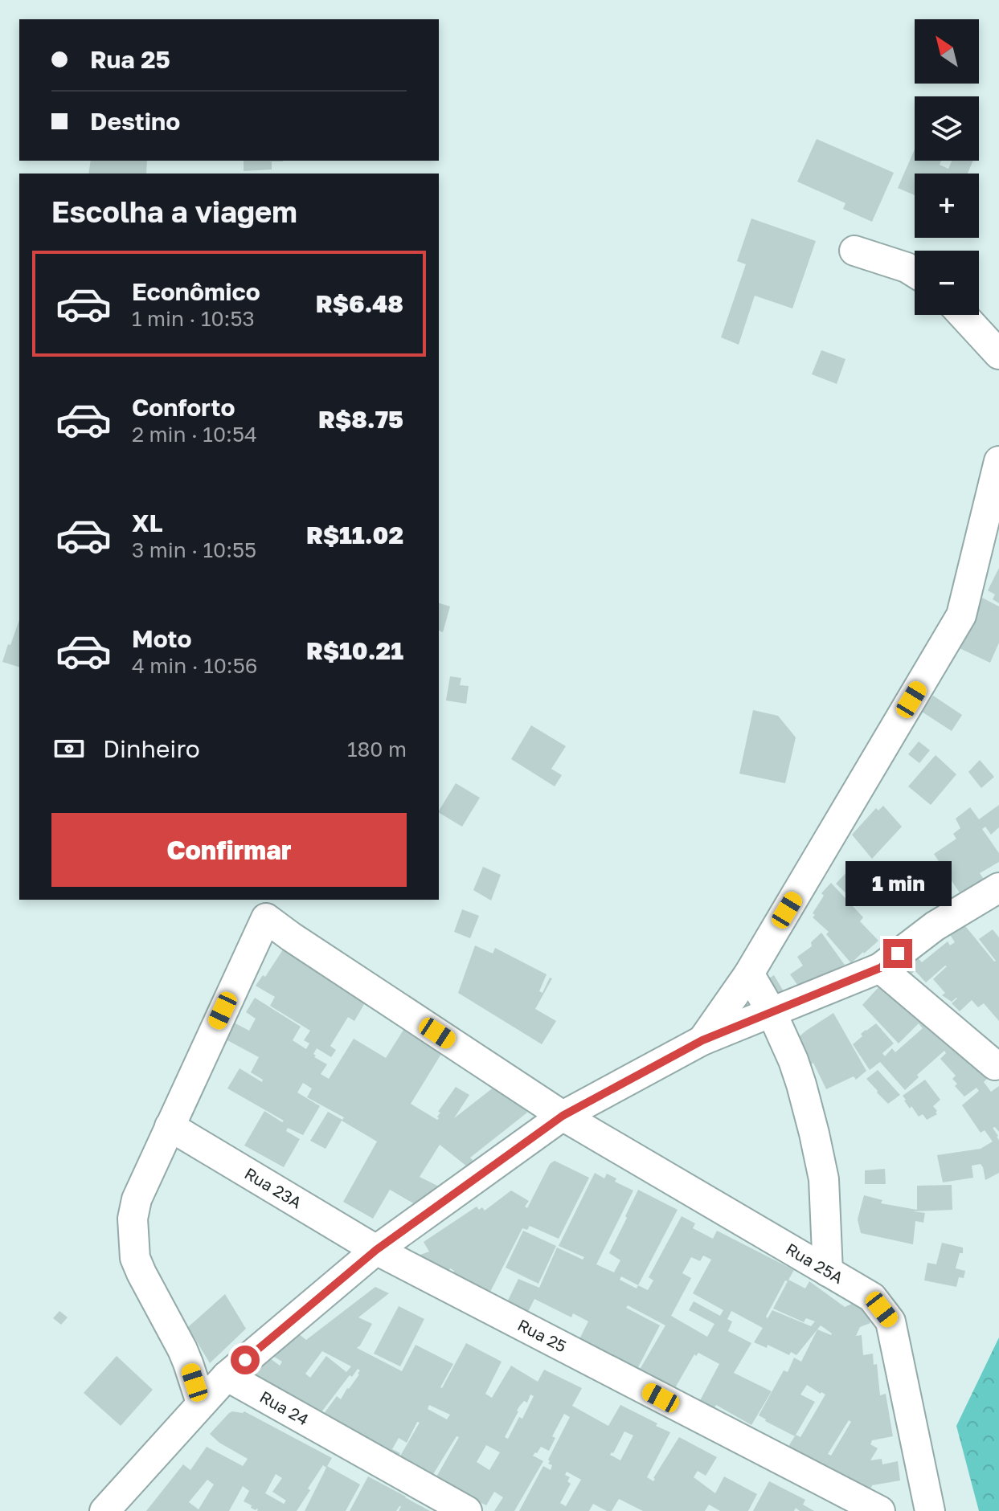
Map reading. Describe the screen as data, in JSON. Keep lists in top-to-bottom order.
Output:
{
  "streets": {
    "street": [
      "Rua 23A",
      "Rua 25A",
      "Rua 25",
      "Rua 24"
    ]
  },
  "crossings": [
    ["Rua 23A", "Rua 25"]
  ],
  "north": "top left",
  "page": {
    "map_buttons": ["+", "−"],
    "banner": ["Rua 25", "Destino"],
    "heading": "Escolha a viagem",
    "list": [
      {
        "name": "Econômico",
        "note": "1 min · 10:53",
        "value": "R$6.48"
      },
      {
        "name": "Conforto",
        "note": "2 min · 10:54",
        "value": "R$8.75"
      },
      {
        "name": "XL",
        "note": "3 min · 10:55",
        "value": "R$11.02"
      },
      {
        "name": "Moto",
        "note": "4 min · 10:56",
        "value": "R$10.21"
      }
    ],
    "pay": ["Dinheiro", "180 m"],
    "buttons": "Confirmar",
    "bubble": "1 min"
  }
}
